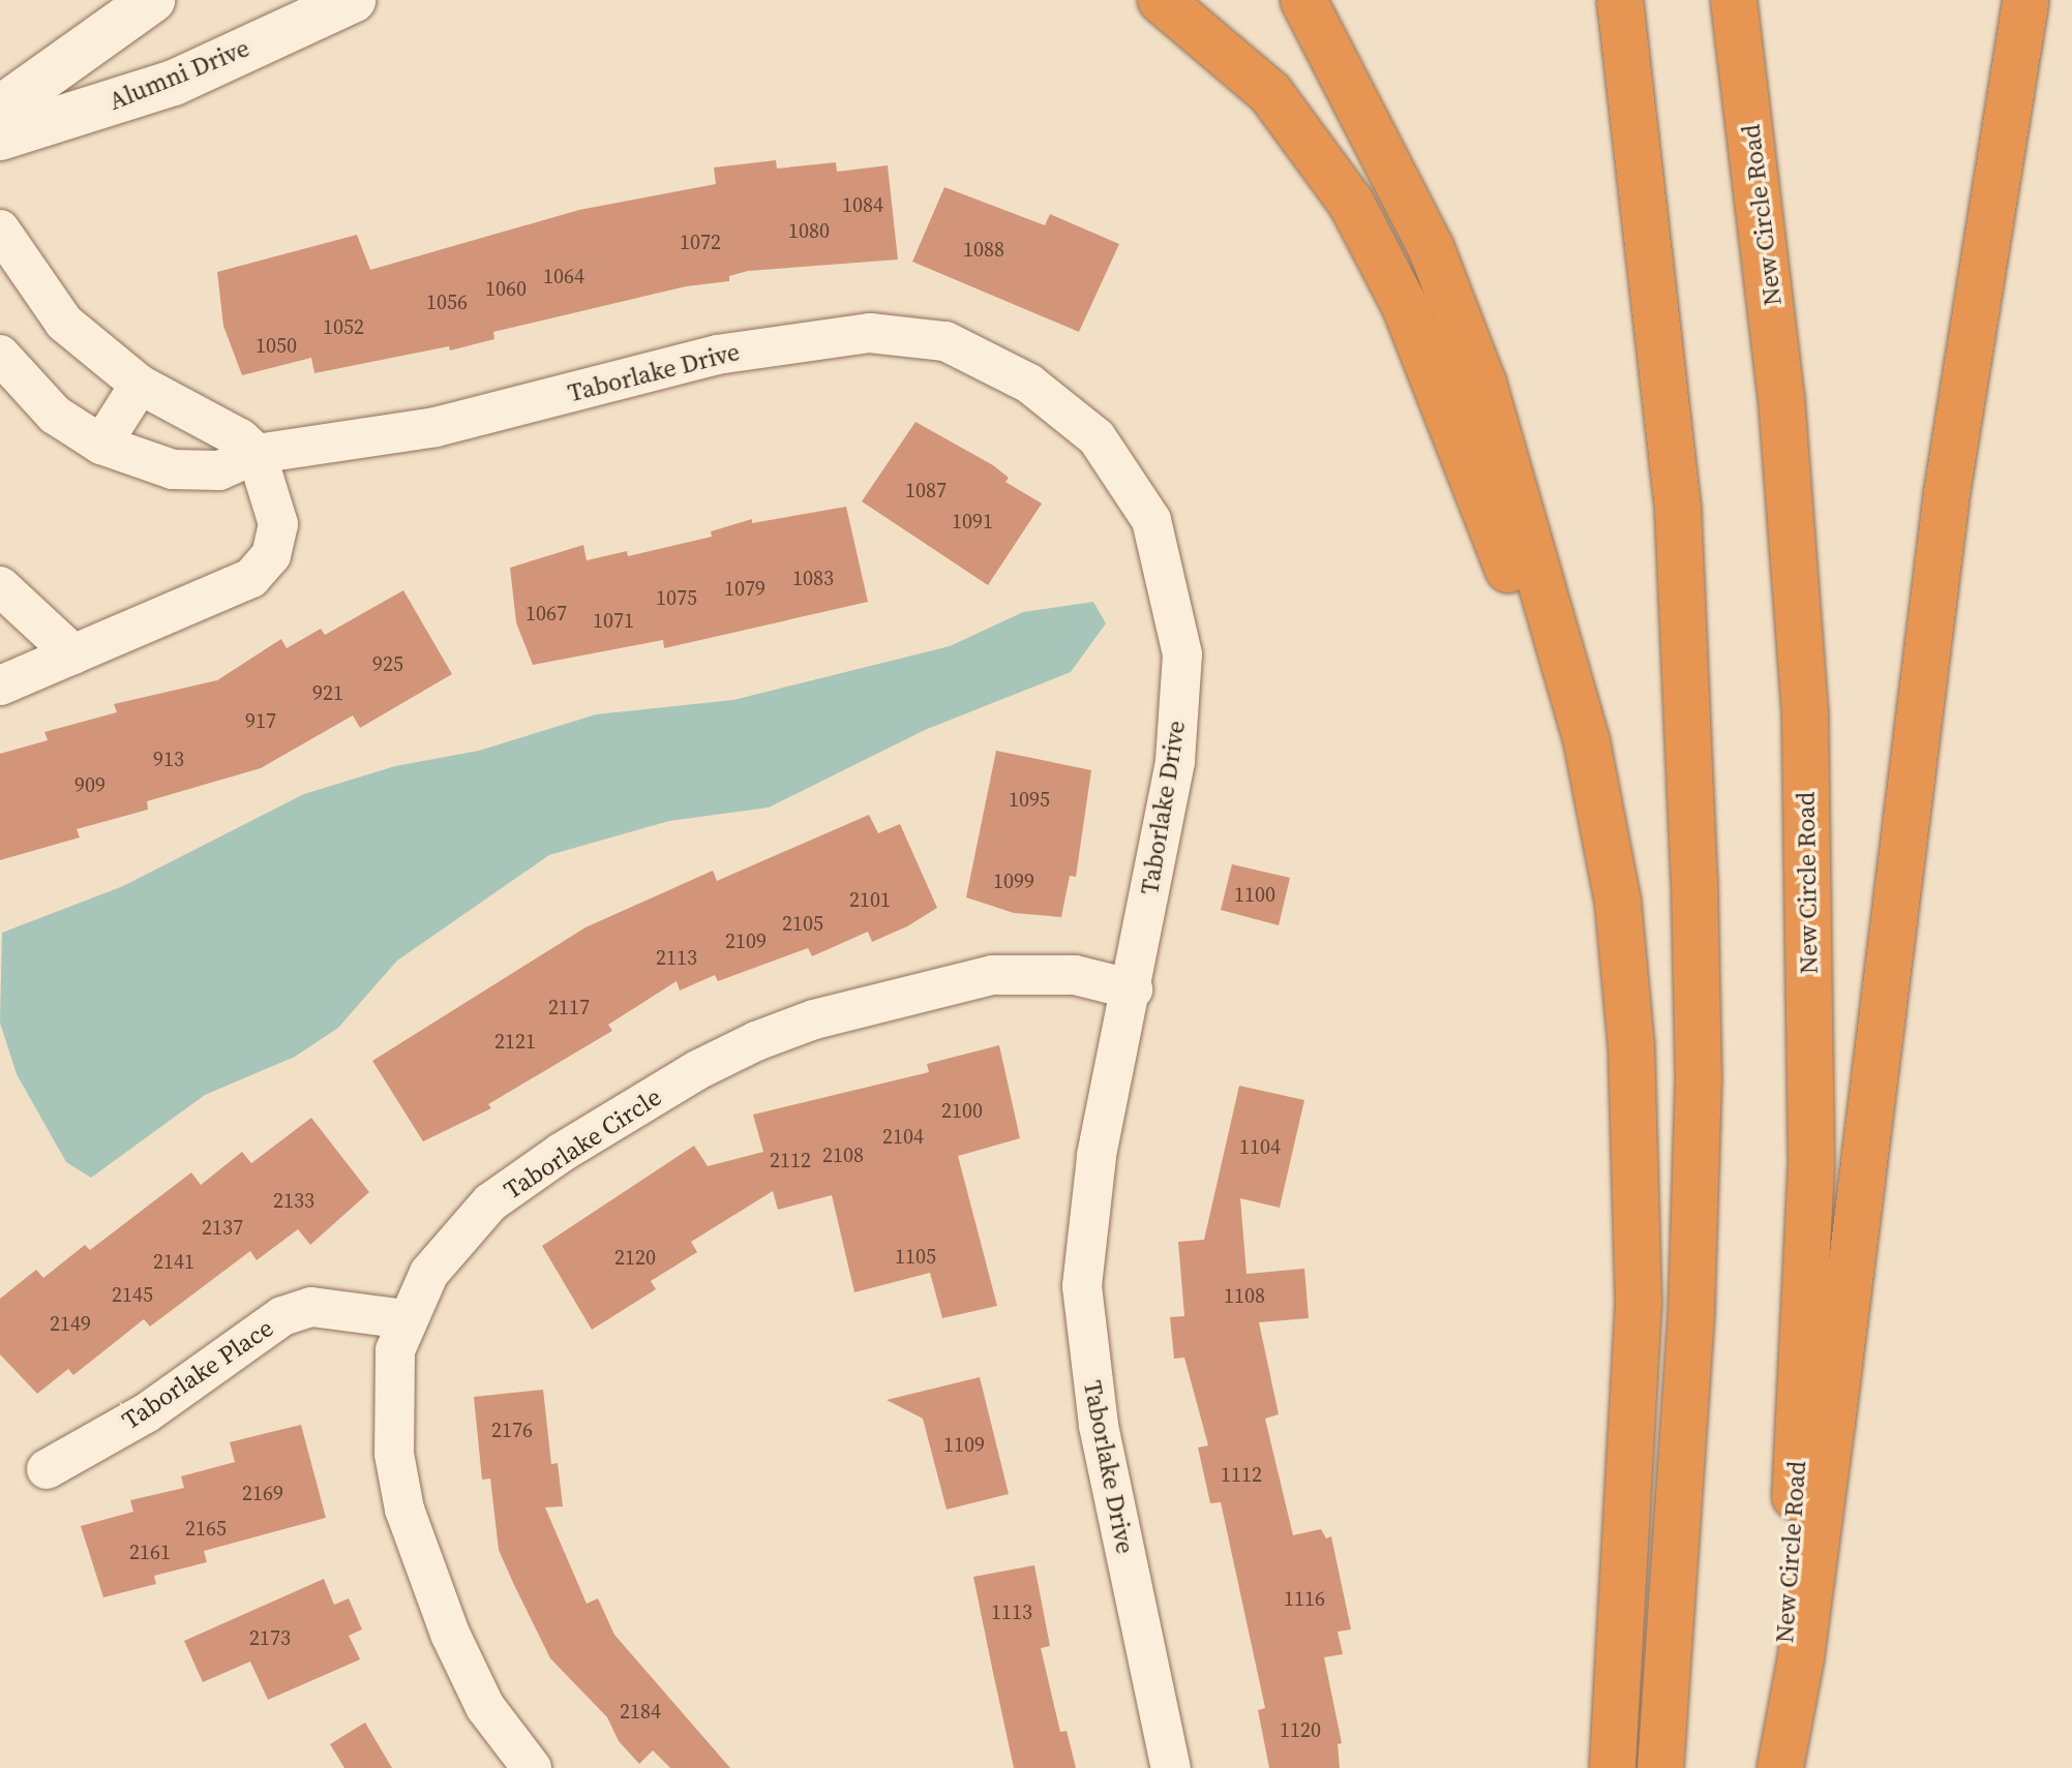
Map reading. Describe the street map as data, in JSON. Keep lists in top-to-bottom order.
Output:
{
  "streets": {
    "highway": ["New Circle Road"],
    "main road": ["Alumni Drive"],
    "street": ["Taborlake Drive", "Taborlake Circle", "Taborlake Place"]
  },
  "crossings": [
    ["Taborlake Drive", "Taborlake Circle"],
    ["Taborlake Circle", "Taborlake Place"]
  ],
  "house_numbers": [
    "1084",
    "1080",
    "1072",
    "1088",
    "1064",
    "1060",
    "1056",
    "1052",
    "1050",
    "1087",
    "1091",
    "1083",
    "1079",
    "1075",
    "1067",
    "1071",
    "925",
    "921",
    "917",
    "913",
    "909",
    "1095",
    "1099",
    "1100",
    "2101",
    "2105",
    "2109",
    "2113",
    "2117",
    "2121",
    "2100",
    "2104",
    "1104",
    "2108",
    "2112",
    "2133",
    "2137",
    "1105",
    "2120",
    "2141",
    "2145",
    "1108",
    "2149",
    "2176",
    "1109",
    "1112",
    "2169",
    "2165",
    "2161",
    "1116",
    "1113",
    "2173",
    "2184",
    "1120"
  ]
}
